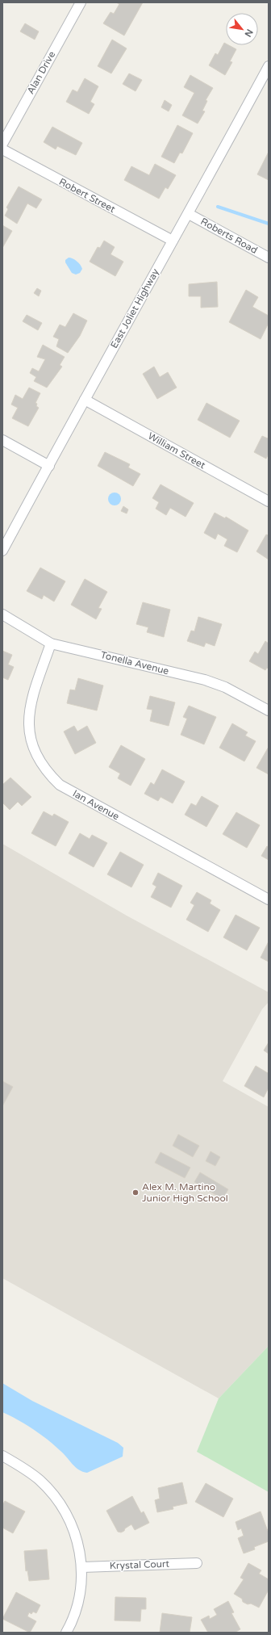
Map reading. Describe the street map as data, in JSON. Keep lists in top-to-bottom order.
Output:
{
  "streets": {
    "street": [
      "Alan Drive",
      "Robert Street",
      "Roberts Road",
      "East Joliet Highway",
      "William Street",
      "Tonella Avenue",
      "Ian Avenue",
      "Krystal Court"
    ]
  },
  "crossings": [
    ["Robert Street", "East Joliet Highway"],
    ["Roberts Road", "East Joliet Highway"],
    ["East Joliet Highway", "William Street"],
    ["Tonella Avenue", "Ian Avenue"]
  ],
  "places": ["Alex M. Martino Junior High School"],
  "north": "bottom right"
}
